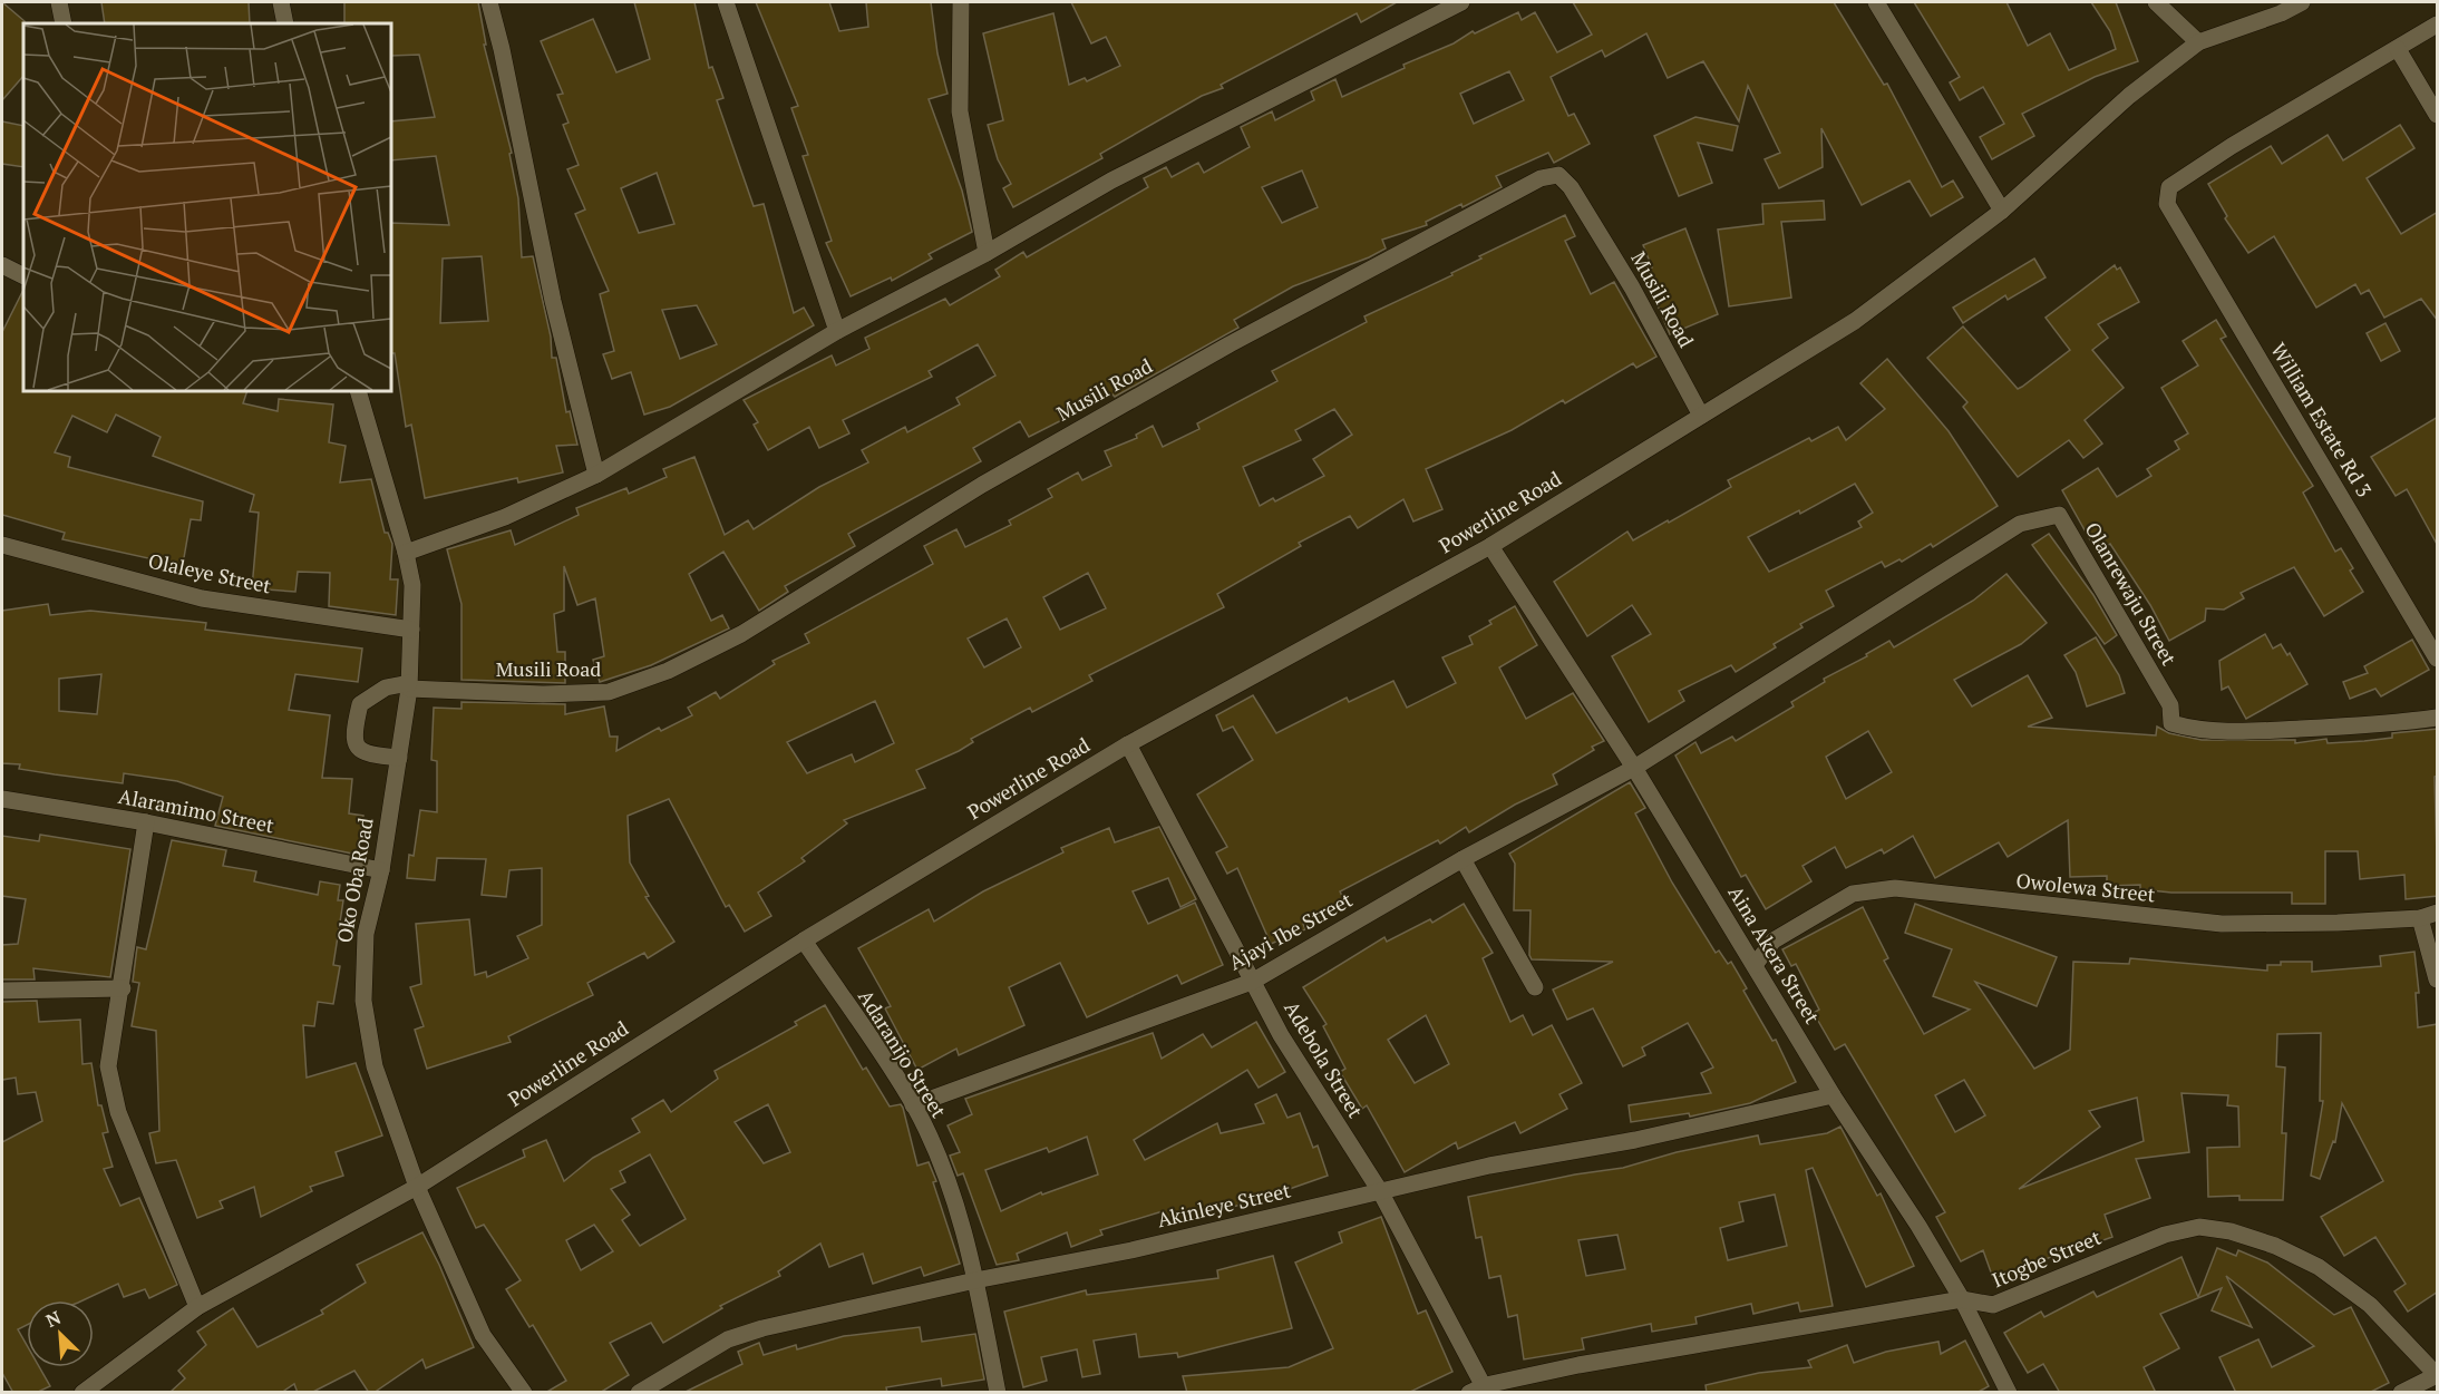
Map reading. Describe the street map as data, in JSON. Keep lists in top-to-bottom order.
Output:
{
  "streets": {
    "street": [
      "Musili Road",
      "William Estate Rd 3",
      "Powerline Road",
      "Olaleye Street",
      "Olanrewaju Street",
      "Alaramimo Street",
      "Oko Oba Road",
      "Owolewa Street",
      "Ajayi Ibe Street",
      "Aina Akera Street",
      "Adaranijo Street",
      "Adebola Street",
      "Akinleye Street",
      "Itogbe Street"
    ]
  },
  "crossings": [
    ["Musili Road", "Powerline Road"],
    ["Musili Road", "Oko Oba Road"],
    ["Powerline Road", "Oko Oba Road"],
    ["Powerline Road", "Aina Akera Street"],
    ["Powerline Road", "Adaranijo Street"],
    ["Powerline Road", "Adebola Street"],
    ["Olaleye Street", "Oko Oba Road"],
    ["Olanrewaju Street", "Ajayi Ibe Street"],
    ["Olanrewaju Street", "Aina Akera Street"],
    ["Alaramimo Street", "Oko Oba Road"],
    ["Owolewa Street", "Aina Akera Street"],
    ["Ajayi Ibe Street", "Aina Akera Street"],
    ["Ajayi Ibe Street", "Adaranijo Street"],
    ["Ajayi Ibe Street", "Adebola Street"],
    ["Aina Akera Street", "Akinleye Street"],
    ["Aina Akera Street", "Itogbe Street"],
    ["Adaranijo Street", "Akinleye Street"],
    ["Adebola Street", "Akinleye Street"],
    ["Adebola Street", "Itogbe Street"]
  ],
  "north": "top left"
}
